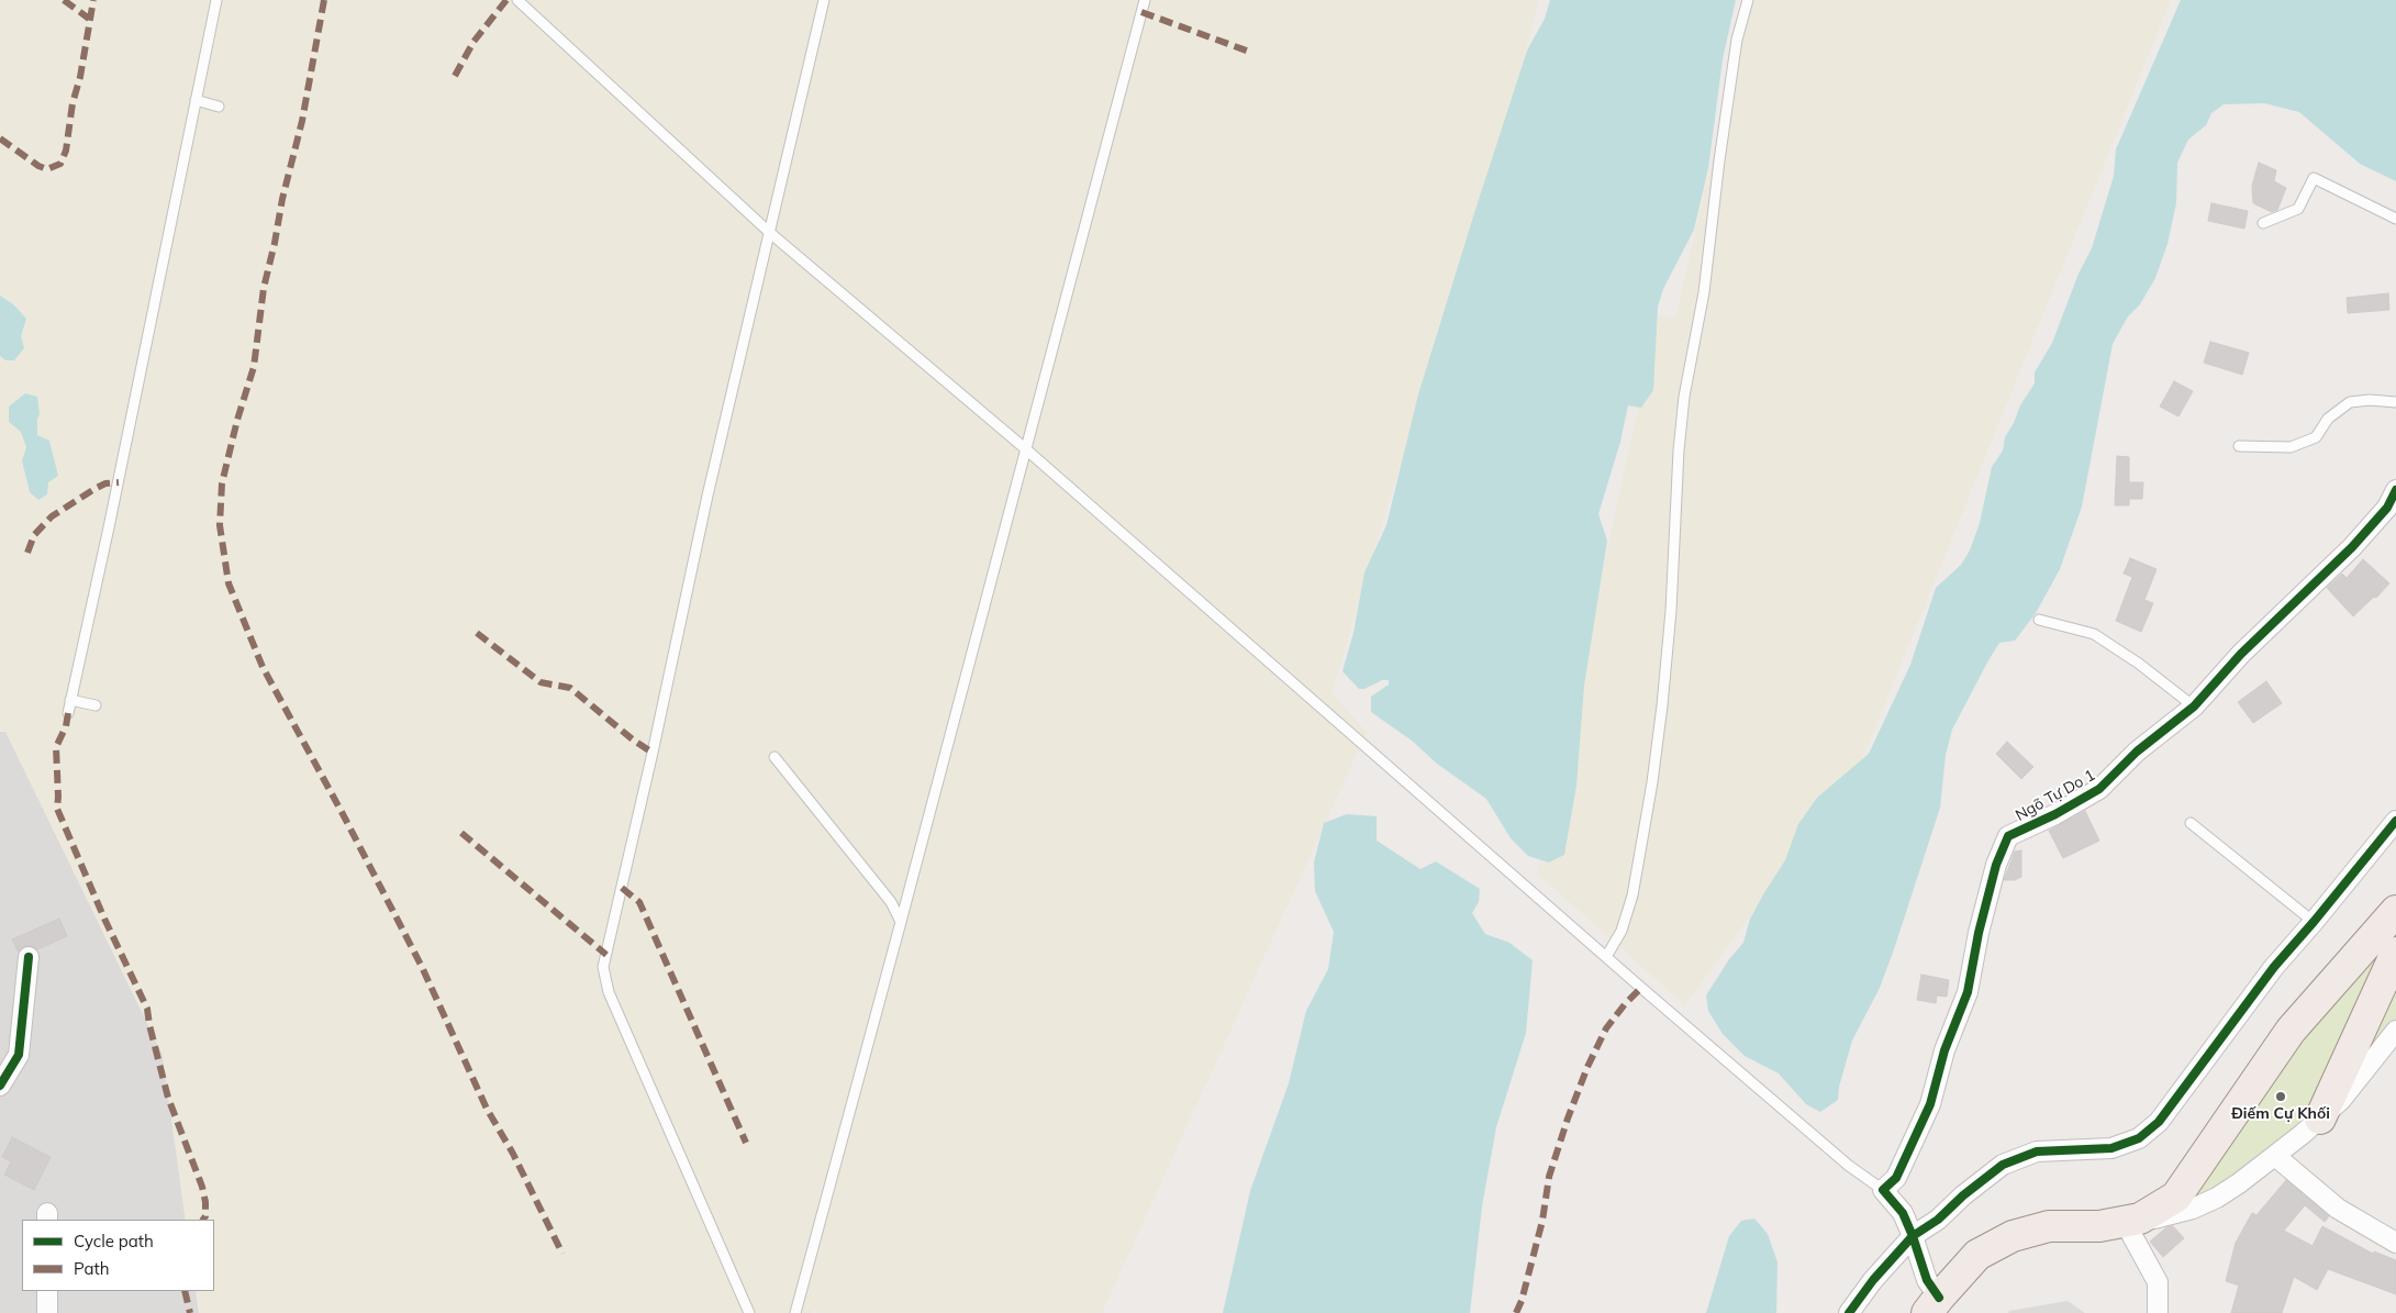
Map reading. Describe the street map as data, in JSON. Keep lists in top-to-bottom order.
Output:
{
  "streets": {
    "street": ["Ngõ Tự Do 1"]
  },
  "places": ["Điếm Cự Khối"],
  "legend": ["Cycle path", "Path"]
}
